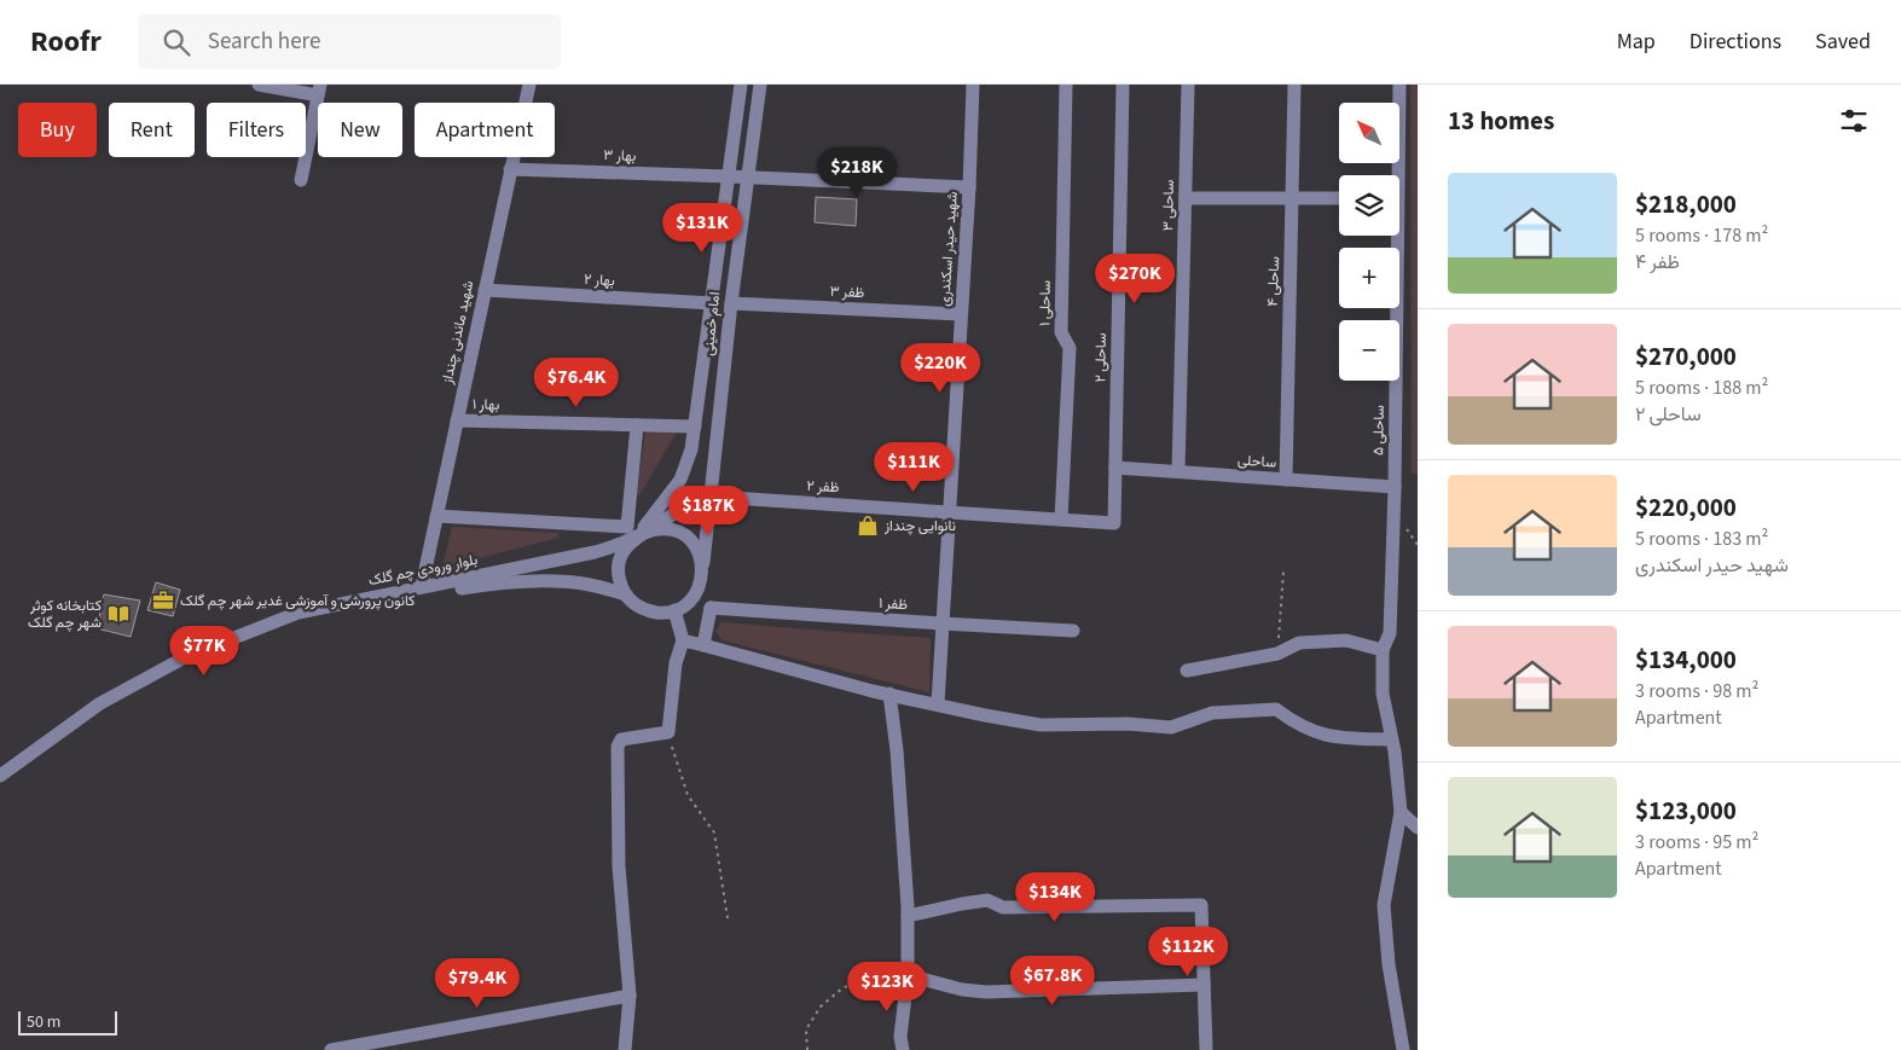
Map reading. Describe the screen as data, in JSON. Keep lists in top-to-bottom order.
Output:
{
  "streets": {
    "street": [
      "بهار ۳",
      "ساحلی ۳",
      "شهید حیدر اسکندری",
      "بهار ۲",
      "ساحلی ۴",
      "ظفر ۳",
      "ساحلی ۱",
      "امام خمینی",
      "شهید ماندنی چنداز",
      "ساحلی ۲",
      "بهار ۱",
      "ساحلی ۵",
      "ساحلی",
      "ظفر ۲",
      "بلوار ورودی چم گلک",
      "ظفر ۱"
    ]
  },
  "crossings": [
    ["بهار ۳", "شهید حیدر اسکندری"],
    ["بهار ۳", "امام خمینی"],
    ["بهار ۳", "شهید ماندنی چنداز"],
    ["ساحلی ۳", "ساحلی"],
    ["شهید حیدر اسکندری", "ظفر ۳"],
    ["شهید حیدر اسکندری", "ظفر ۲"],
    ["شهید حیدر اسکندری", "ظفر ۱"],
    ["بهار ۲", "امام خمینی"],
    ["بهار ۲", "شهید ماندنی چنداز"],
    ["ساحلی ۴", "ساحلی"],
    ["ظفر ۳", "امام خمینی"],
    ["ساحلی ۱", "ظفر ۲"],
    ["امام خمینی", "بهار ۱"],
    ["امام خمینی", "ظفر ۲"],
    ["امام خمینی", "بلوار ورودی چم گلک"],
    ["شهید ماندنی چنداز", "بهار ۱"],
    ["شهید ماندنی چنداز", "بلوار ورودی چم گلک"],
    ["ساحلی ۲", "ساحلی"],
    ["ساحلی ۲", "ظفر ۲"],
    ["ساحلی ۵", "ساحلی"]
  ],
  "places": {
    "shop": ["نانوایی چنداز"],
    "office": ["کانون پرورشی و آموزشی غدیر شهر چم گلک"],
    "library": ["کتابخانه کوثر شهر چم گلک"]
  },
  "scale_bar": "50 m",
  "north": "top left",
  "page": {
    "header": "Roofr",
    "search": "Search here",
    "nav": ["Map", "Directions", "Saved"],
    "heading": "13 homes",
    "map_buttons": ["+", "−"],
    "chip": [
      "Buy",
      "Rent",
      "Filters",
      "New",
      "Apartment"
    ],
    "price": [
      "$218K",
      "$131K",
      "$270K",
      "$220K",
      "$76.4K",
      "$111K",
      "$187K",
      "$77K",
      "$134K",
      "$112K",
      "$67.8K",
      "$79.4K",
      "$123K"
    ],
    "list": [
      {
        "name": "$218,000",
        "note": "5 rooms · 178 m² · ظفر ۴"
      },
      {
        "name": "$270,000",
        "note": "5 rooms · 188 m² · ساحلی ۲"
      },
      {
        "name": "$220,000",
        "note": "5 rooms · 183 m² · شهید حیدر اسکندری"
      },
      {
        "name": "$134,000",
        "note": "3 rooms · 98 m² · Apartment"
      },
      {
        "name": "$123,000",
        "note": "3 rooms · 95 m² · Apartment"
      }
    ],
    "scale": "50 m"
  }
}
